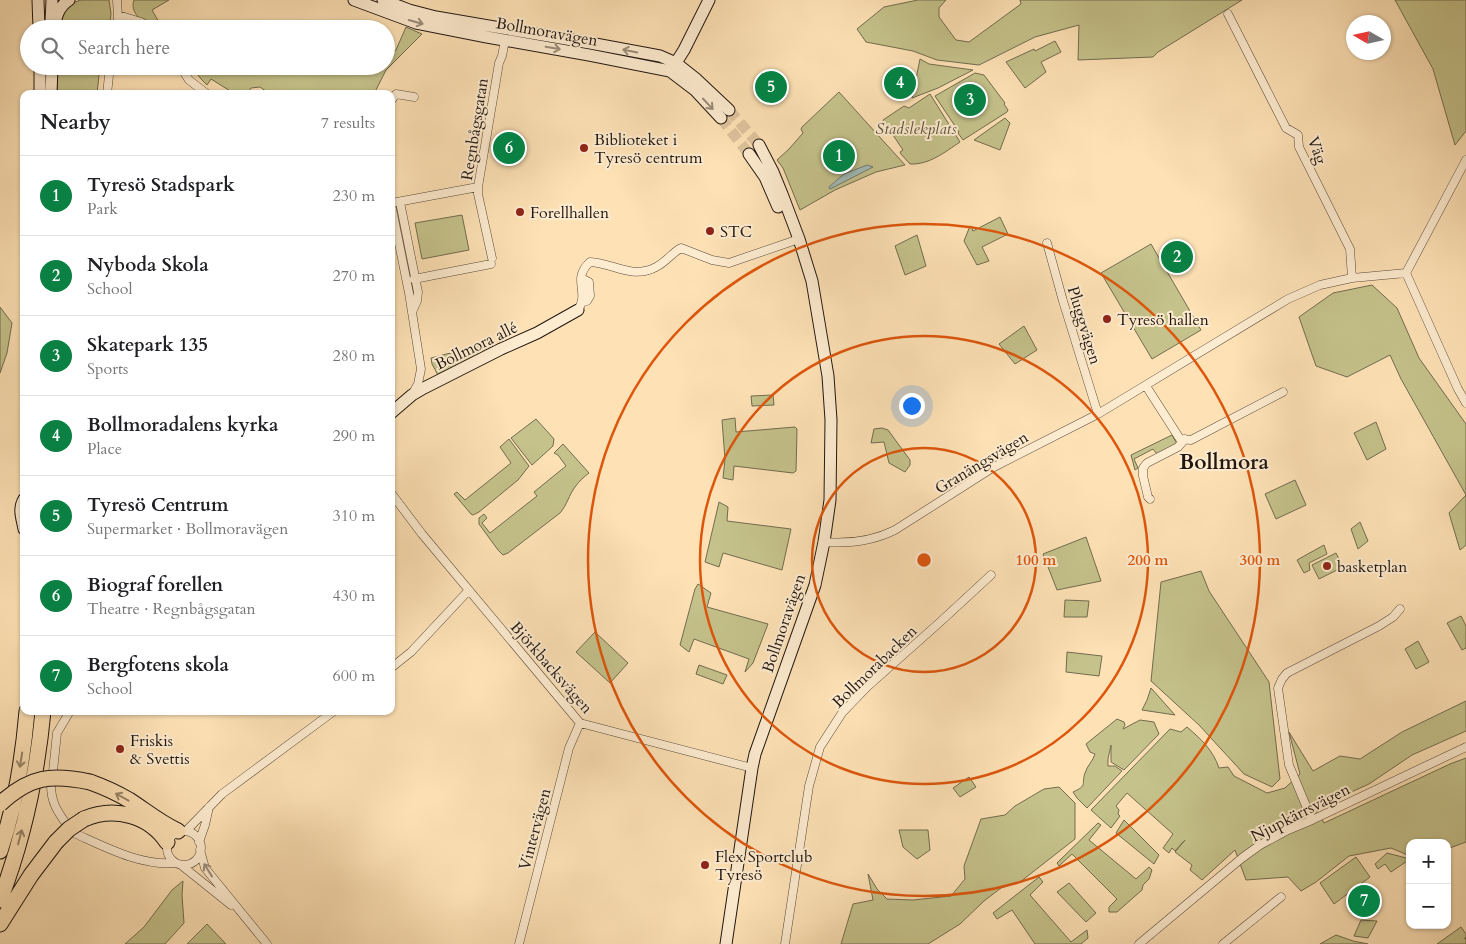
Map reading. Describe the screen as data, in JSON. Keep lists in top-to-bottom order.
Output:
{
  "streets": {
    "street": [
      "Bollmoravägen",
      "Regnbågsgatan",
      "Väg",
      "Pluggvägen",
      "Bollmora allé",
      "Granängsvägen",
      "Bollmorabacken",
      "Björkbacksvägen",
      "Njupkärrsvägen",
      "Vintervägen"
    ]
  },
  "crossings": [
    ["Bollmoravägen", "Regnbågsgatan"],
    ["Bollmoravägen", "Granängsvägen"],
    ["Bollmoravägen", "Björkbacksvägen"],
    ["Väg", "Granängsvägen"],
    ["Pluggvägen", "Granängsvägen"],
    ["Björkbacksvägen", "Vintervägen"]
  ],
  "districts": ["Bollmora"],
  "parks": ["Stadslekplats"],
  "places": [
    "Biblioteket i Tyresö centrum",
    "Forellhallen",
    "STC",
    "Tyresö hallen",
    "basketplan",
    "Friskis & Svettis",
    "Flex Sportclub Tyresö"
  ],
  "north": "left",
  "page": {
    "search": "Search here",
    "pins": [
      "4",
      "5",
      "3",
      "6",
      "1",
      "2",
      "7"
    ],
    "heading": ["Nearby", "7 results"],
    "list": [
      {
        "mark": "1",
        "name": "Tyresö Stadspark",
        "note": "Park",
        "value": "230 m"
      },
      {
        "mark": "2",
        "name": "Nyboda Skola",
        "note": "School",
        "value": "270 m"
      },
      {
        "mark": "3",
        "name": "Skatepark 135",
        "note": "Sports",
        "value": "280 m"
      },
      {
        "mark": "4",
        "name": "Bollmoradalens kyrka",
        "note": "Place",
        "value": "290 m"
      },
      {
        "mark": "5",
        "name": "Tyresö Centrum",
        "note": "Supermarket · Bollmoravägen",
        "value": "310 m"
      },
      {
        "mark": "6",
        "name": "Biograf forellen",
        "note": "Theatre · Regnbågsgatan",
        "value": "430 m"
      },
      {
        "mark": "7",
        "name": "Bergfotens skola",
        "note": "School",
        "value": "600 m"
      }
    ],
    "map_buttons": ["+", "−"]
  },
  "rings": ["100 m", "200 m", "300 m"]
}
